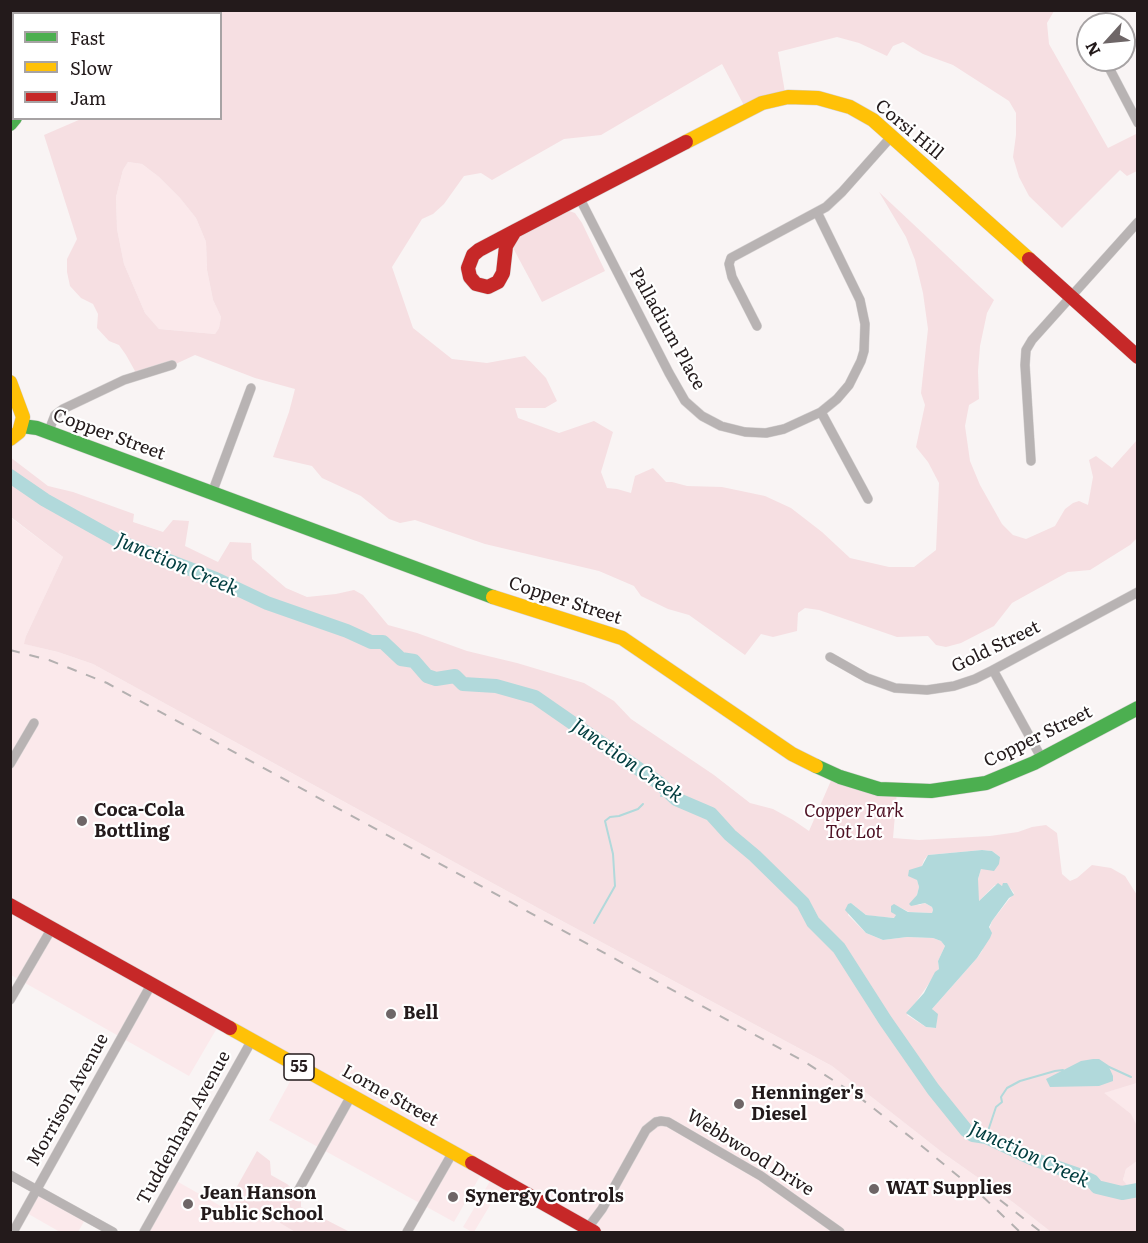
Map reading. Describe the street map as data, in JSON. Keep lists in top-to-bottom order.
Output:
{
  "streets": {
    "street": [
      "Corsi Hill",
      "Palladium Place",
      "Copper Street",
      "Gold Street",
      "55",
      "Lorne Street",
      "Morrison Avenue",
      "Tuddenham Avenue",
      "Webbwood Drive"
    ]
  },
  "crossings": [
    ["Corsi Hill", "Palladium Place"],
    ["Lorne Street", "Morrison Avenue"],
    ["Lorne Street", "Tuddenham Avenue"],
    ["Lorne Street", "Webbwood Drive"]
  ],
  "water": ["Junction Creek"],
  "parks": ["Copper Park Tot Lot"],
  "places": [
    "Coca-Cola Bottling",
    "Bell",
    "Henninger's Diesel",
    "WAT Supplies",
    "Synergy Controls",
    "Jean Hanson Public School"
  ],
  "legend": ["Fast", "Slow", "Jam"],
  "north": "bottom left"
}
